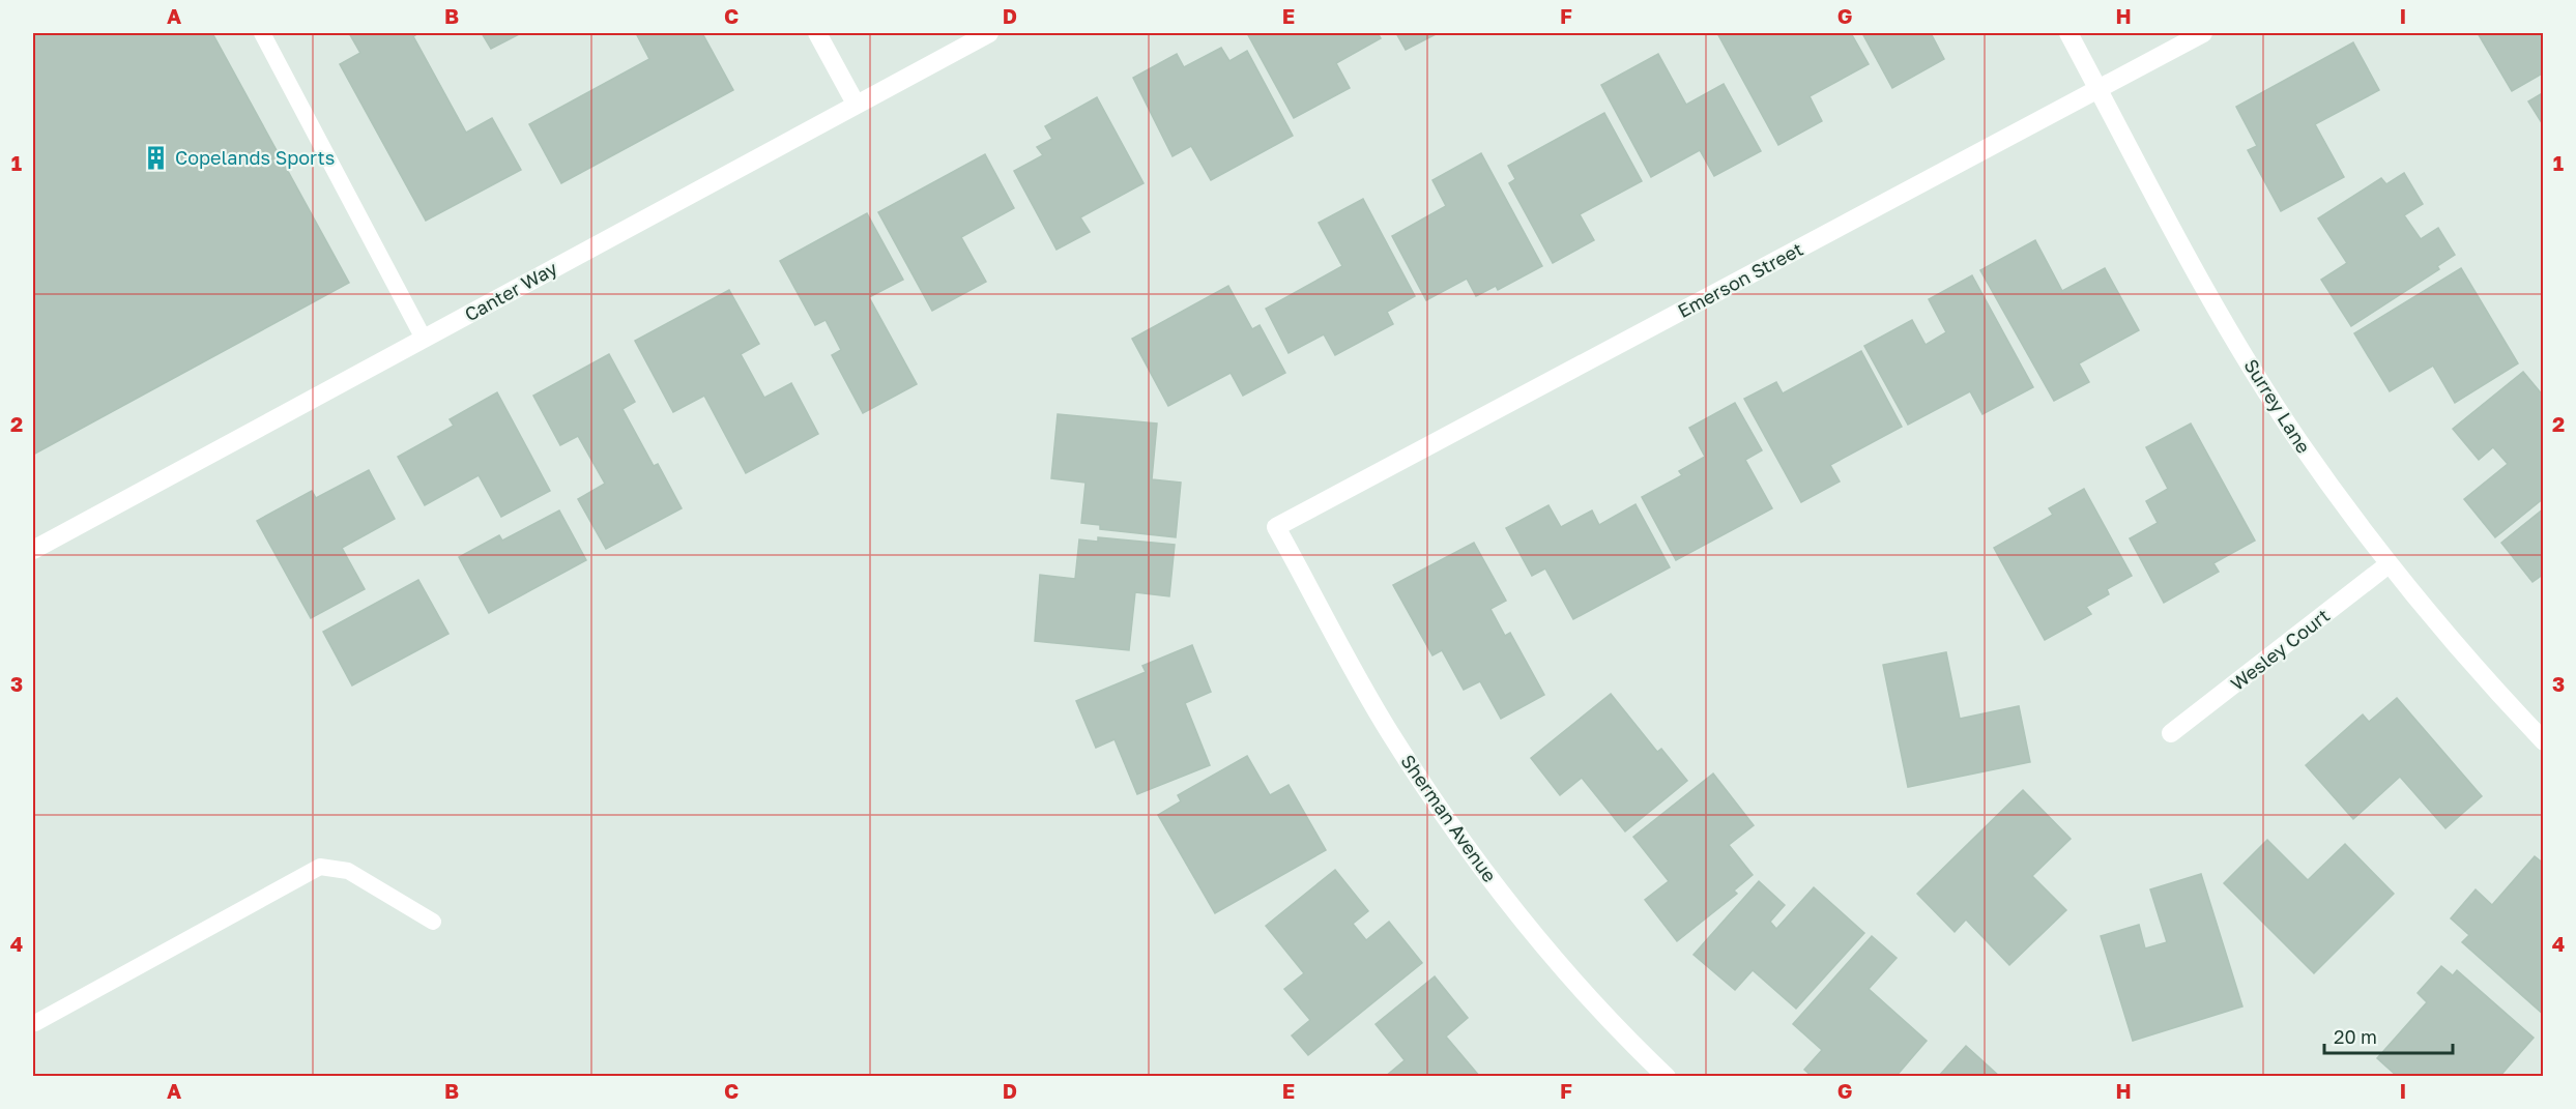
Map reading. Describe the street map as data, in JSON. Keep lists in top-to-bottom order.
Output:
{
  "streets": {
    "street": [
      "Emerson Street",
      "Canter Way",
      "Surrey Lane",
      "Wesley Court",
      "Sherman Avenue"
    ]
  },
  "crossings": [
    ["Emerson Street", "Surrey Lane"],
    ["Emerson Street", "Sherman Avenue"],
    ["Surrey Lane", "Wesley Court"]
  ],
  "places": {
    "building": ["Copelands Sports"]
  },
  "scale_bar": "20 m",
  "grid": {
    "columns": [
      "A",
      "B",
      "C",
      "D",
      "E",
      "F",
      "G",
      "H",
      "I"
    ],
    "rows": [
      "1",
      "2",
      "3",
      "4"
    ]
  }
}
